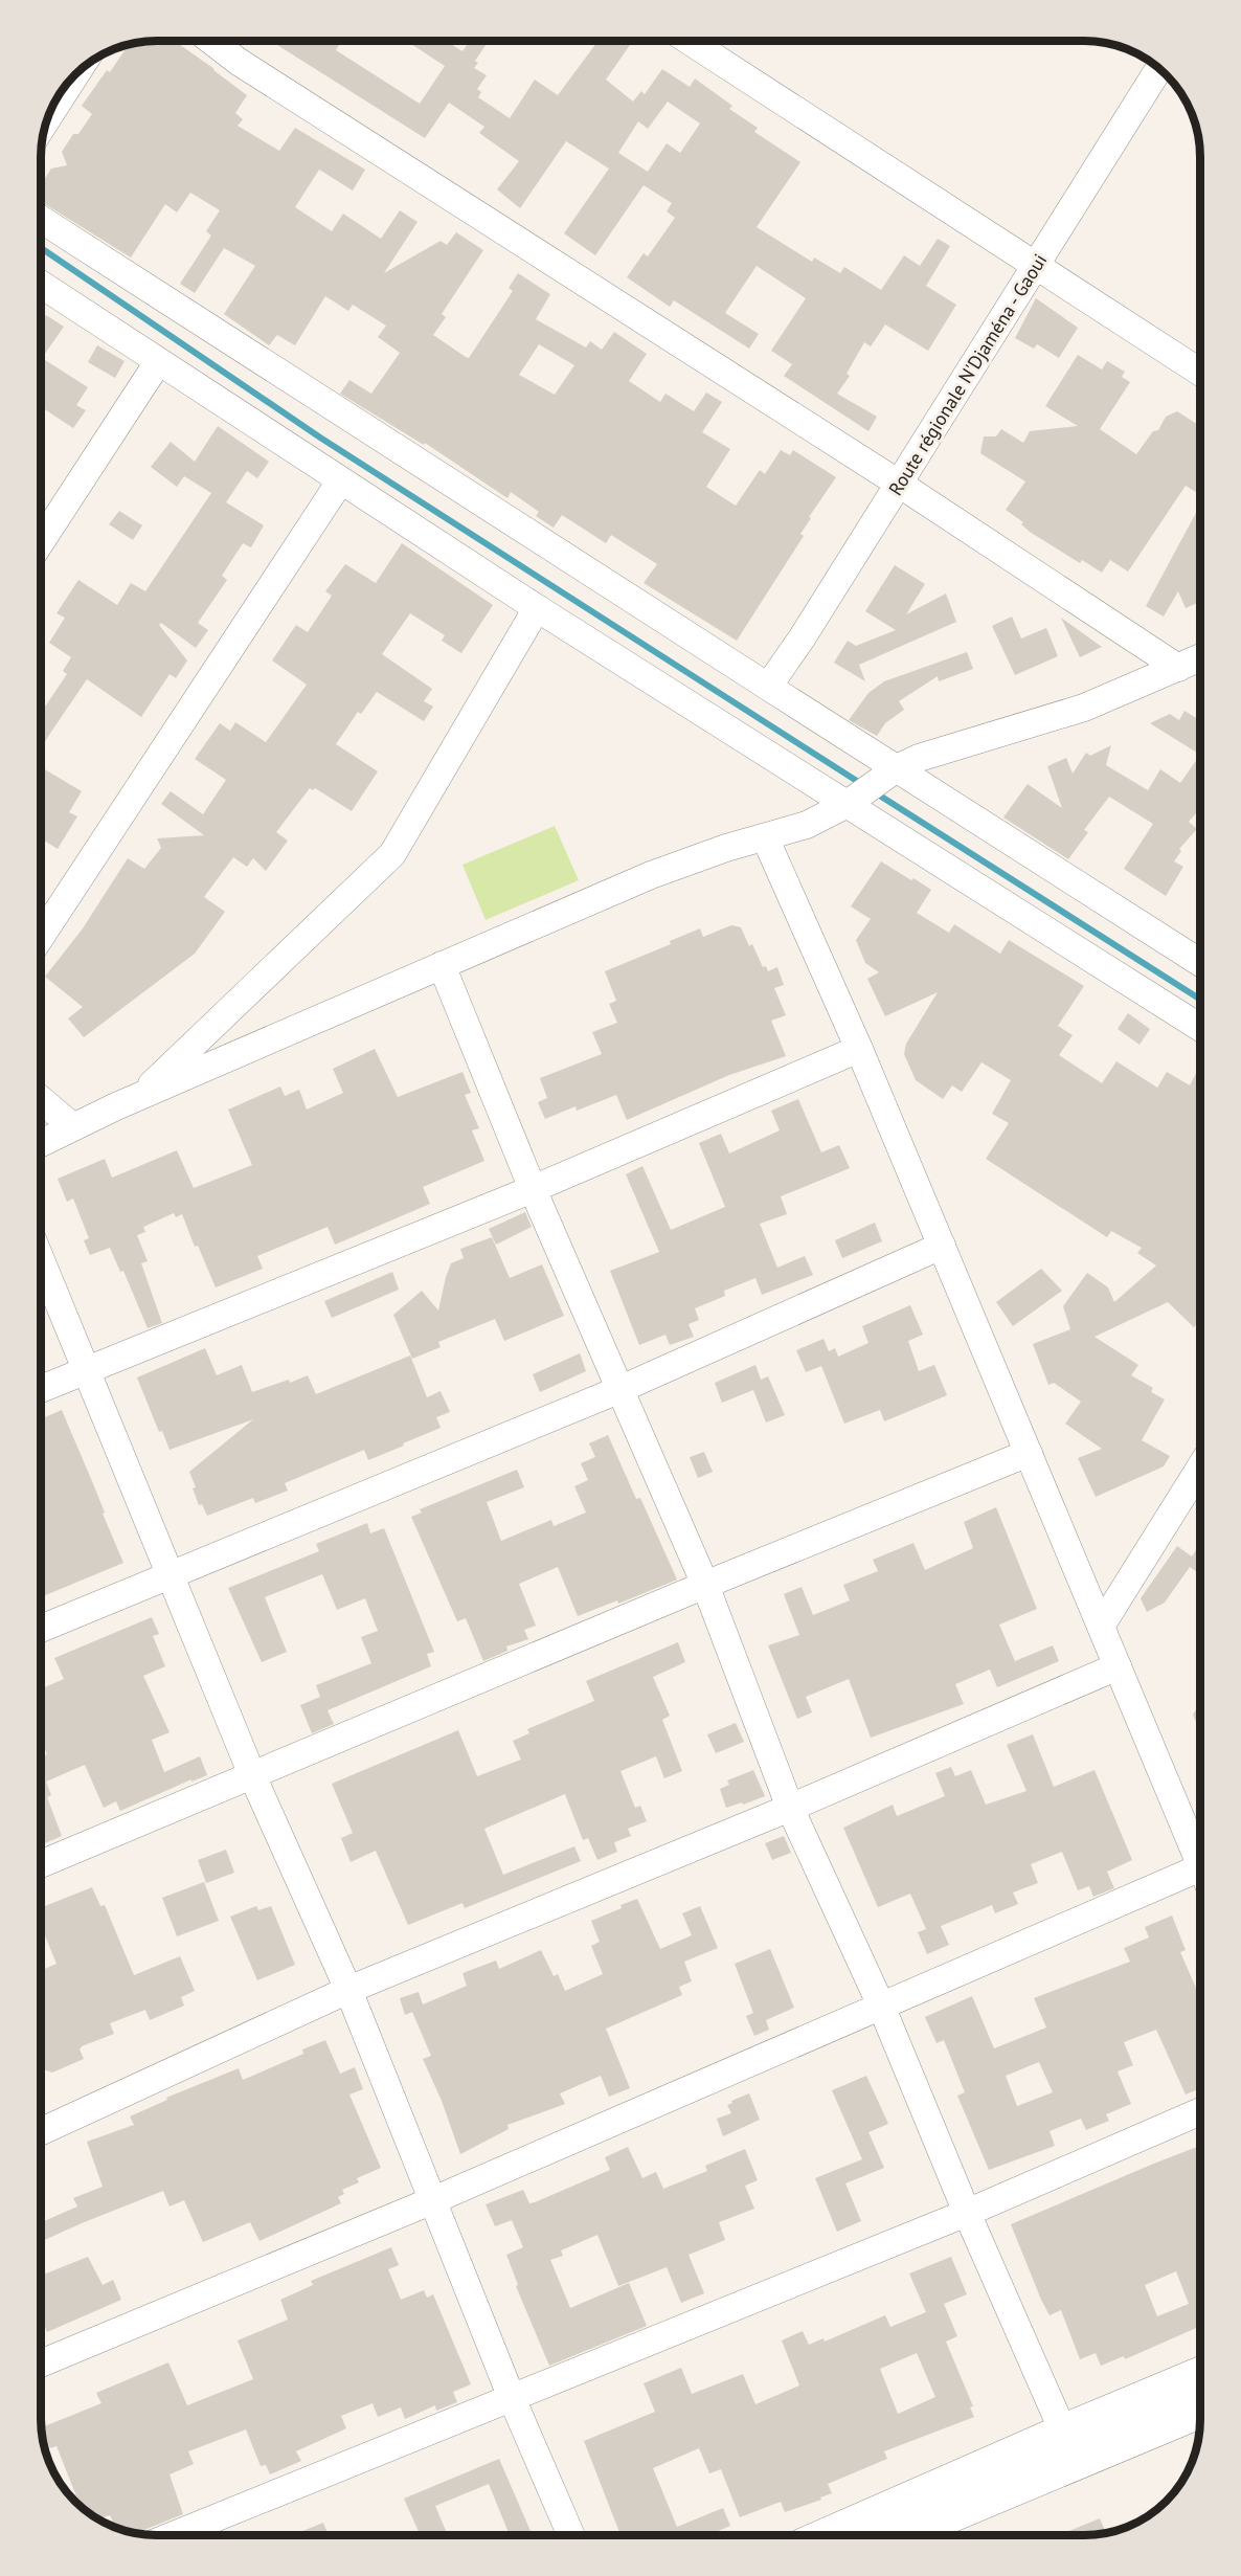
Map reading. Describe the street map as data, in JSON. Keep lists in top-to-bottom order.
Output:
{
  "streets": {
    "street": ["Route régionale N'Djaména - Gaoui"]
  }
}
